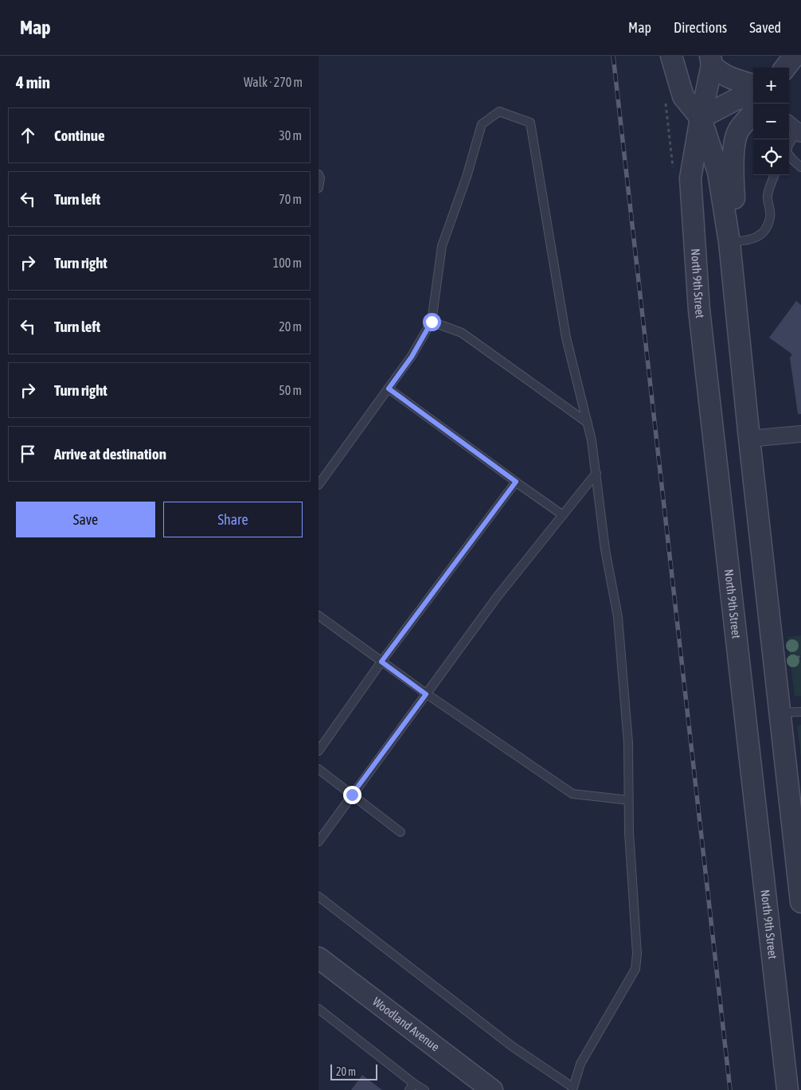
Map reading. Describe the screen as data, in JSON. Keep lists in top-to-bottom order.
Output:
{
  "streets": {
    "street": ["North 9th Street", "Woodland Avenue"]
  },
  "scale_bar": "20 m",
  "page": {
    "header": "Map",
    "nav": ["Map", "Directions", "Saved"],
    "heading": ["4 min", "Walk · 270 m"],
    "map_buttons": ["+", "−"],
    "list": [
      ["Continue", "30 m"],
      ["Turn left", "70 m"],
      ["Turn right", "100 m"],
      ["Turn left", "20 m"],
      ["Turn right", "50 m"],
      "Arrive at destination"
    ],
    "buttons": ["Save", "Share"],
    "scale": "20 m"
  }
}
